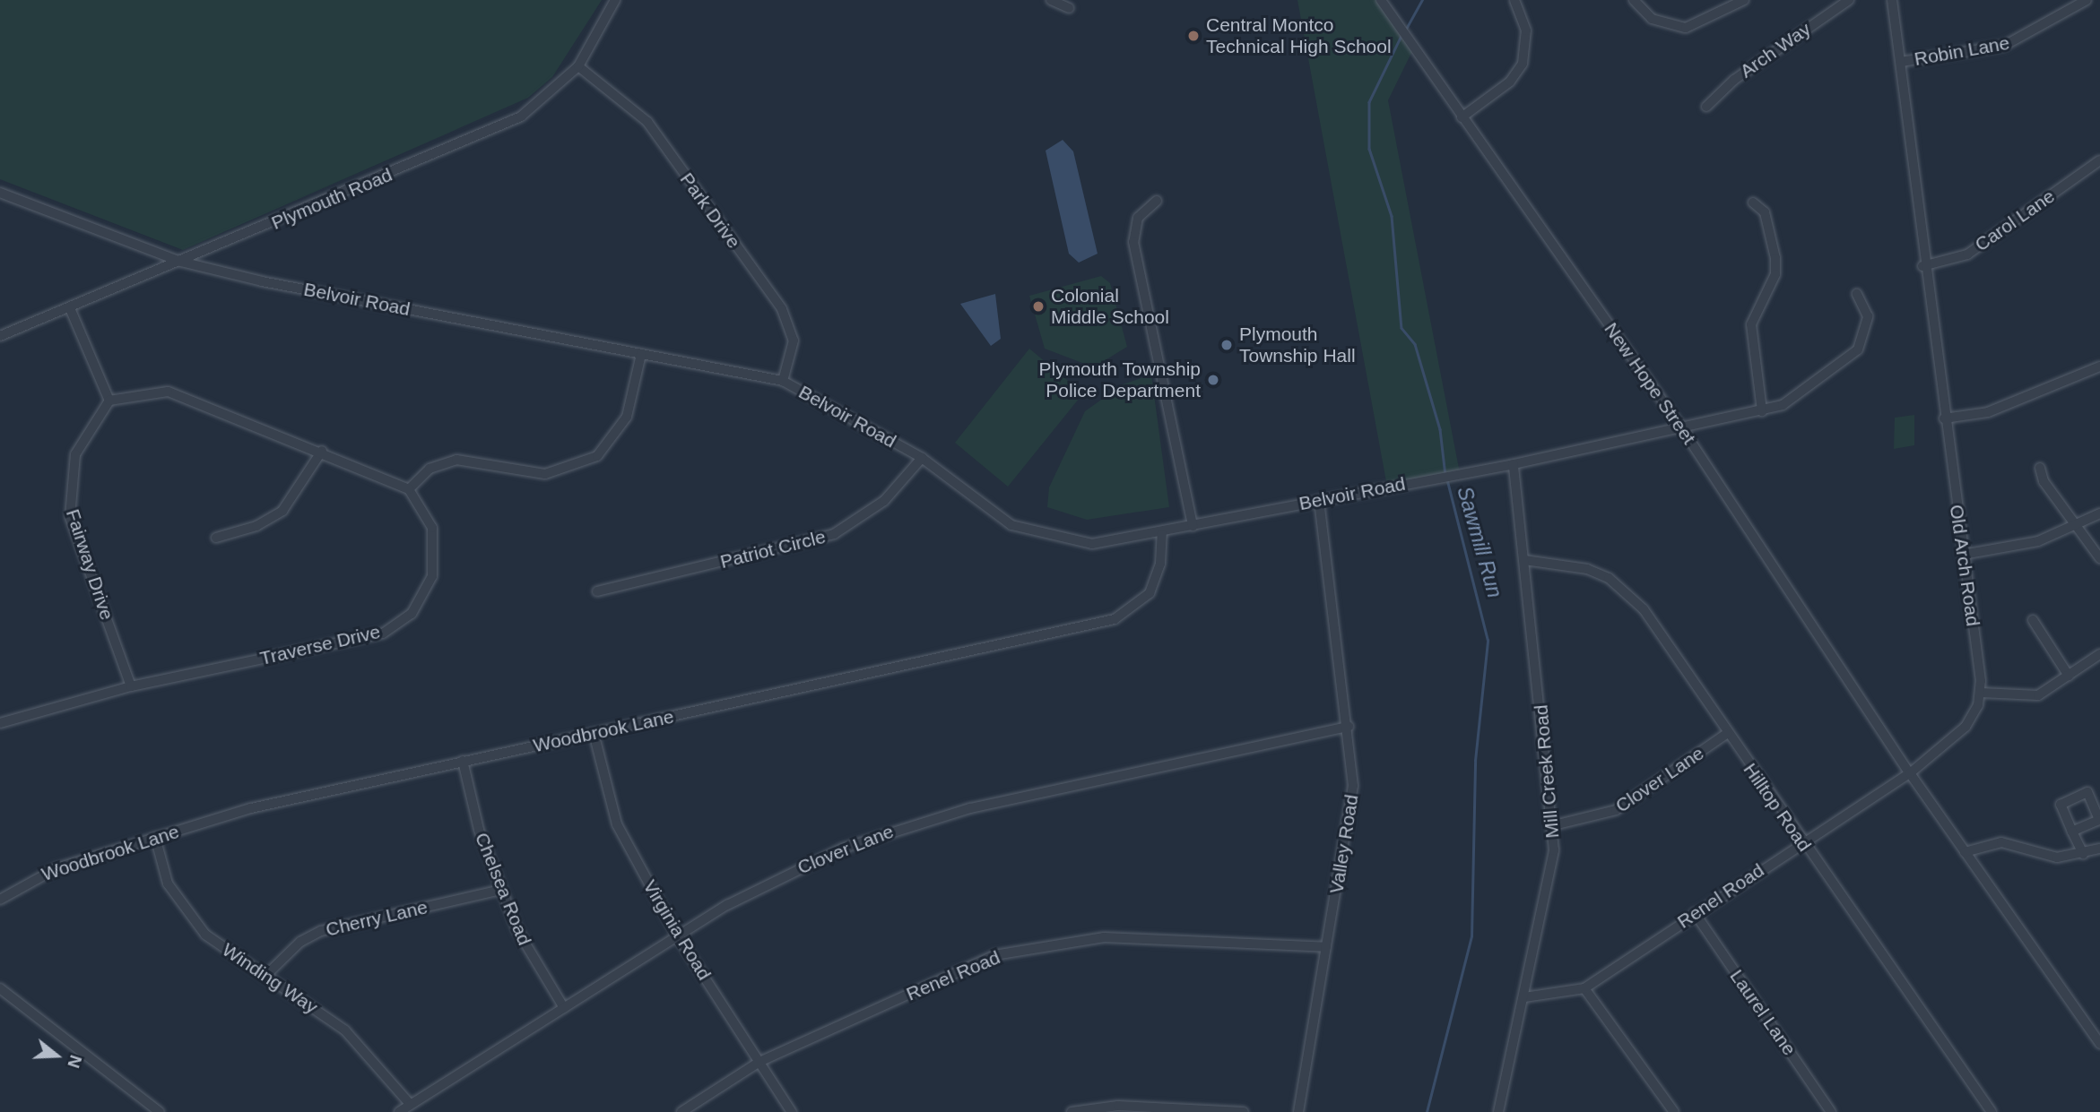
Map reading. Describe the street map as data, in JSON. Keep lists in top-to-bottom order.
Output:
{
  "streets": {
    "street": [
      "Arch Way",
      "Robin Lane",
      "Plymouth Road",
      "Park Drive",
      "Carol Lane",
      "Belvoir Road",
      "New Hope Street",
      "Patriot Circle",
      "Fairway Drive",
      "Old Arch Road",
      "Traverse Drive",
      "Woodbrook Lane",
      "Mill Creek Road",
      "Clover Lane",
      "Hilltop Road",
      "Valley Road",
      "Chelsea Road",
      "Renel Road",
      "Cherry Lane",
      "Virginia Road",
      "Winding Way",
      "Laurel Lane"
    ]
  },
  "crossings": [
    ["Robin Lane", "Old Arch Road"],
    ["Plymouth Road", "Park Drive"],
    ["Plymouth Road", "Belvoir Road"],
    ["Park Drive", "Belvoir Road"],
    ["Carol Lane", "Old Arch Road"],
    ["Belvoir Road", "New Hope Street"],
    ["Belvoir Road", "Patriot Circle"],
    ["Belvoir Road", "Woodbrook Lane"],
    ["Belvoir Road", "Mill Creek Road"],
    ["Belvoir Road", "Valley Road"],
    ["New Hope Street", "Renel Road"],
    ["Fairway Drive", "Traverse Drive"],
    ["Woodbrook Lane", "Chelsea Road"],
    ["Woodbrook Lane", "Virginia Road"],
    ["Woodbrook Lane", "Winding Way"],
    ["Mill Creek Road", "Clover Lane"],
    ["Mill Creek Road", "Hilltop Road"],
    ["Mill Creek Road", "Renel Road"],
    ["Clover Lane", "Hilltop Road"],
    ["Clover Lane", "Valley Road"],
    ["Clover Lane", "Chelsea Road"],
    ["Clover Lane", "Virginia Road"],
    ["Clover Lane", "Winding Way"],
    ["Hilltop Road", "Renel Road"],
    ["Valley Road", "Renel Road"],
    ["Chelsea Road", "Cherry Lane"],
    ["Renel Road", "Virginia Road"],
    ["Renel Road", "Laurel Lane"],
    ["Cherry Lane", "Winding Way"]
  ],
  "water": ["Sawmill Run"],
  "places": [
    "Central Montco Technical High School",
    "Colonial Middle School",
    "Plymouth Township Hall",
    "Plymouth Township Police Department"
  ],
  "north": "right"
}
